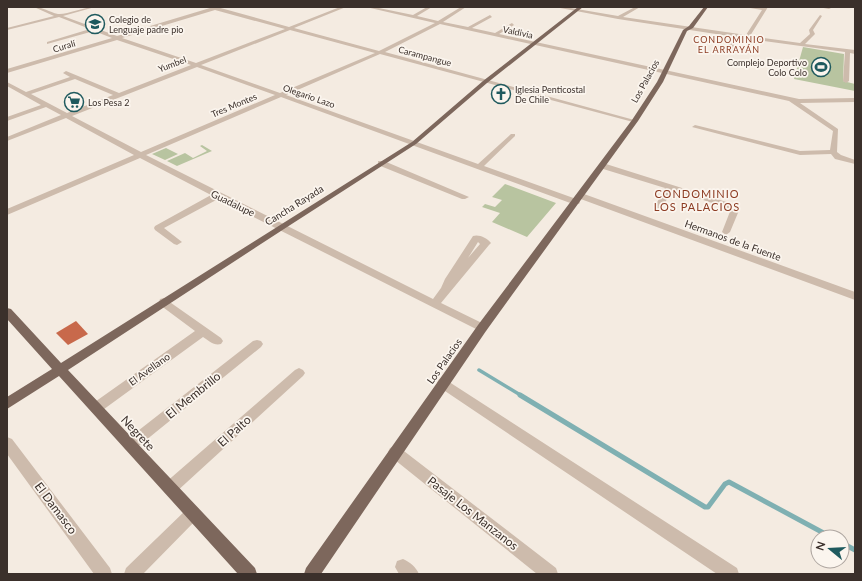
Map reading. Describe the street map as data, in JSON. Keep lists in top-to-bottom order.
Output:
{
  "streets": {
    "main road": ["Los Palacios", "Cancha Rayada", "Negrete"],
    "street": [
      "Valdivia",
      "Curalí",
      "Carampangue",
      "Yumbel",
      "Olegario Lazo",
      "Tres Montes",
      "Guadalupe",
      "Hermanos de la Fuente",
      "El Avellano",
      "El Membrillo",
      "El Palto",
      "El Damasco",
      "Pasaje Los Manzanos"
    ]
  },
  "crossings": [
    ["Valdivia", "Los Palacios"],
    ["Valdivia", "Tres Montes"],
    ["Valdivia", "Cancha Rayada"],
    ["Curalí", "Carampangue"],
    ["Curalí", "Olegario Lazo"],
    ["Carampangue", "Yumbel"],
    ["Carampangue", "Los Palacios"],
    ["Carampangue", "Tres Montes"],
    ["Carampangue", "Cancha Rayada"],
    ["Yumbel", "Olegario Lazo"],
    ["Yumbel", "Guadalupe"],
    ["Los Palacios", "Olegario Lazo"],
    ["Los Palacios", "Guadalupe"],
    ["Los Palacios", "Hermanos de la Fuente"],
    ["Los Palacios", "Pasaje Los Manzanos"],
    ["Olegario Lazo", "Tres Montes"],
    ["Olegario Lazo", "Cancha Rayada"],
    ["Olegario Lazo", "Hermanos de la Fuente"],
    ["Tres Montes", "Guadalupe"],
    ["Guadalupe", "Cancha Rayada"],
    ["Cancha Rayada", "Negrete"],
    ["El Avellano", "Negrete"],
    ["El Membrillo", "Negrete"],
    ["El Palto", "Negrete"]
  ],
  "districts": ["CONDOMINIO EL ARRAYÁN", "CONDOMINIO LOS PALACIOS"],
  "places": {
    "school or university": ["Colegio de Lenguaje padre pio"],
    "sports": ["Complejo Deportivo Colo Colo"],
    "church": ["Iglesia Penticostal De Chile"],
    "supermarket": ["Los Pesa 2"]
  },
  "north": "left"
}
